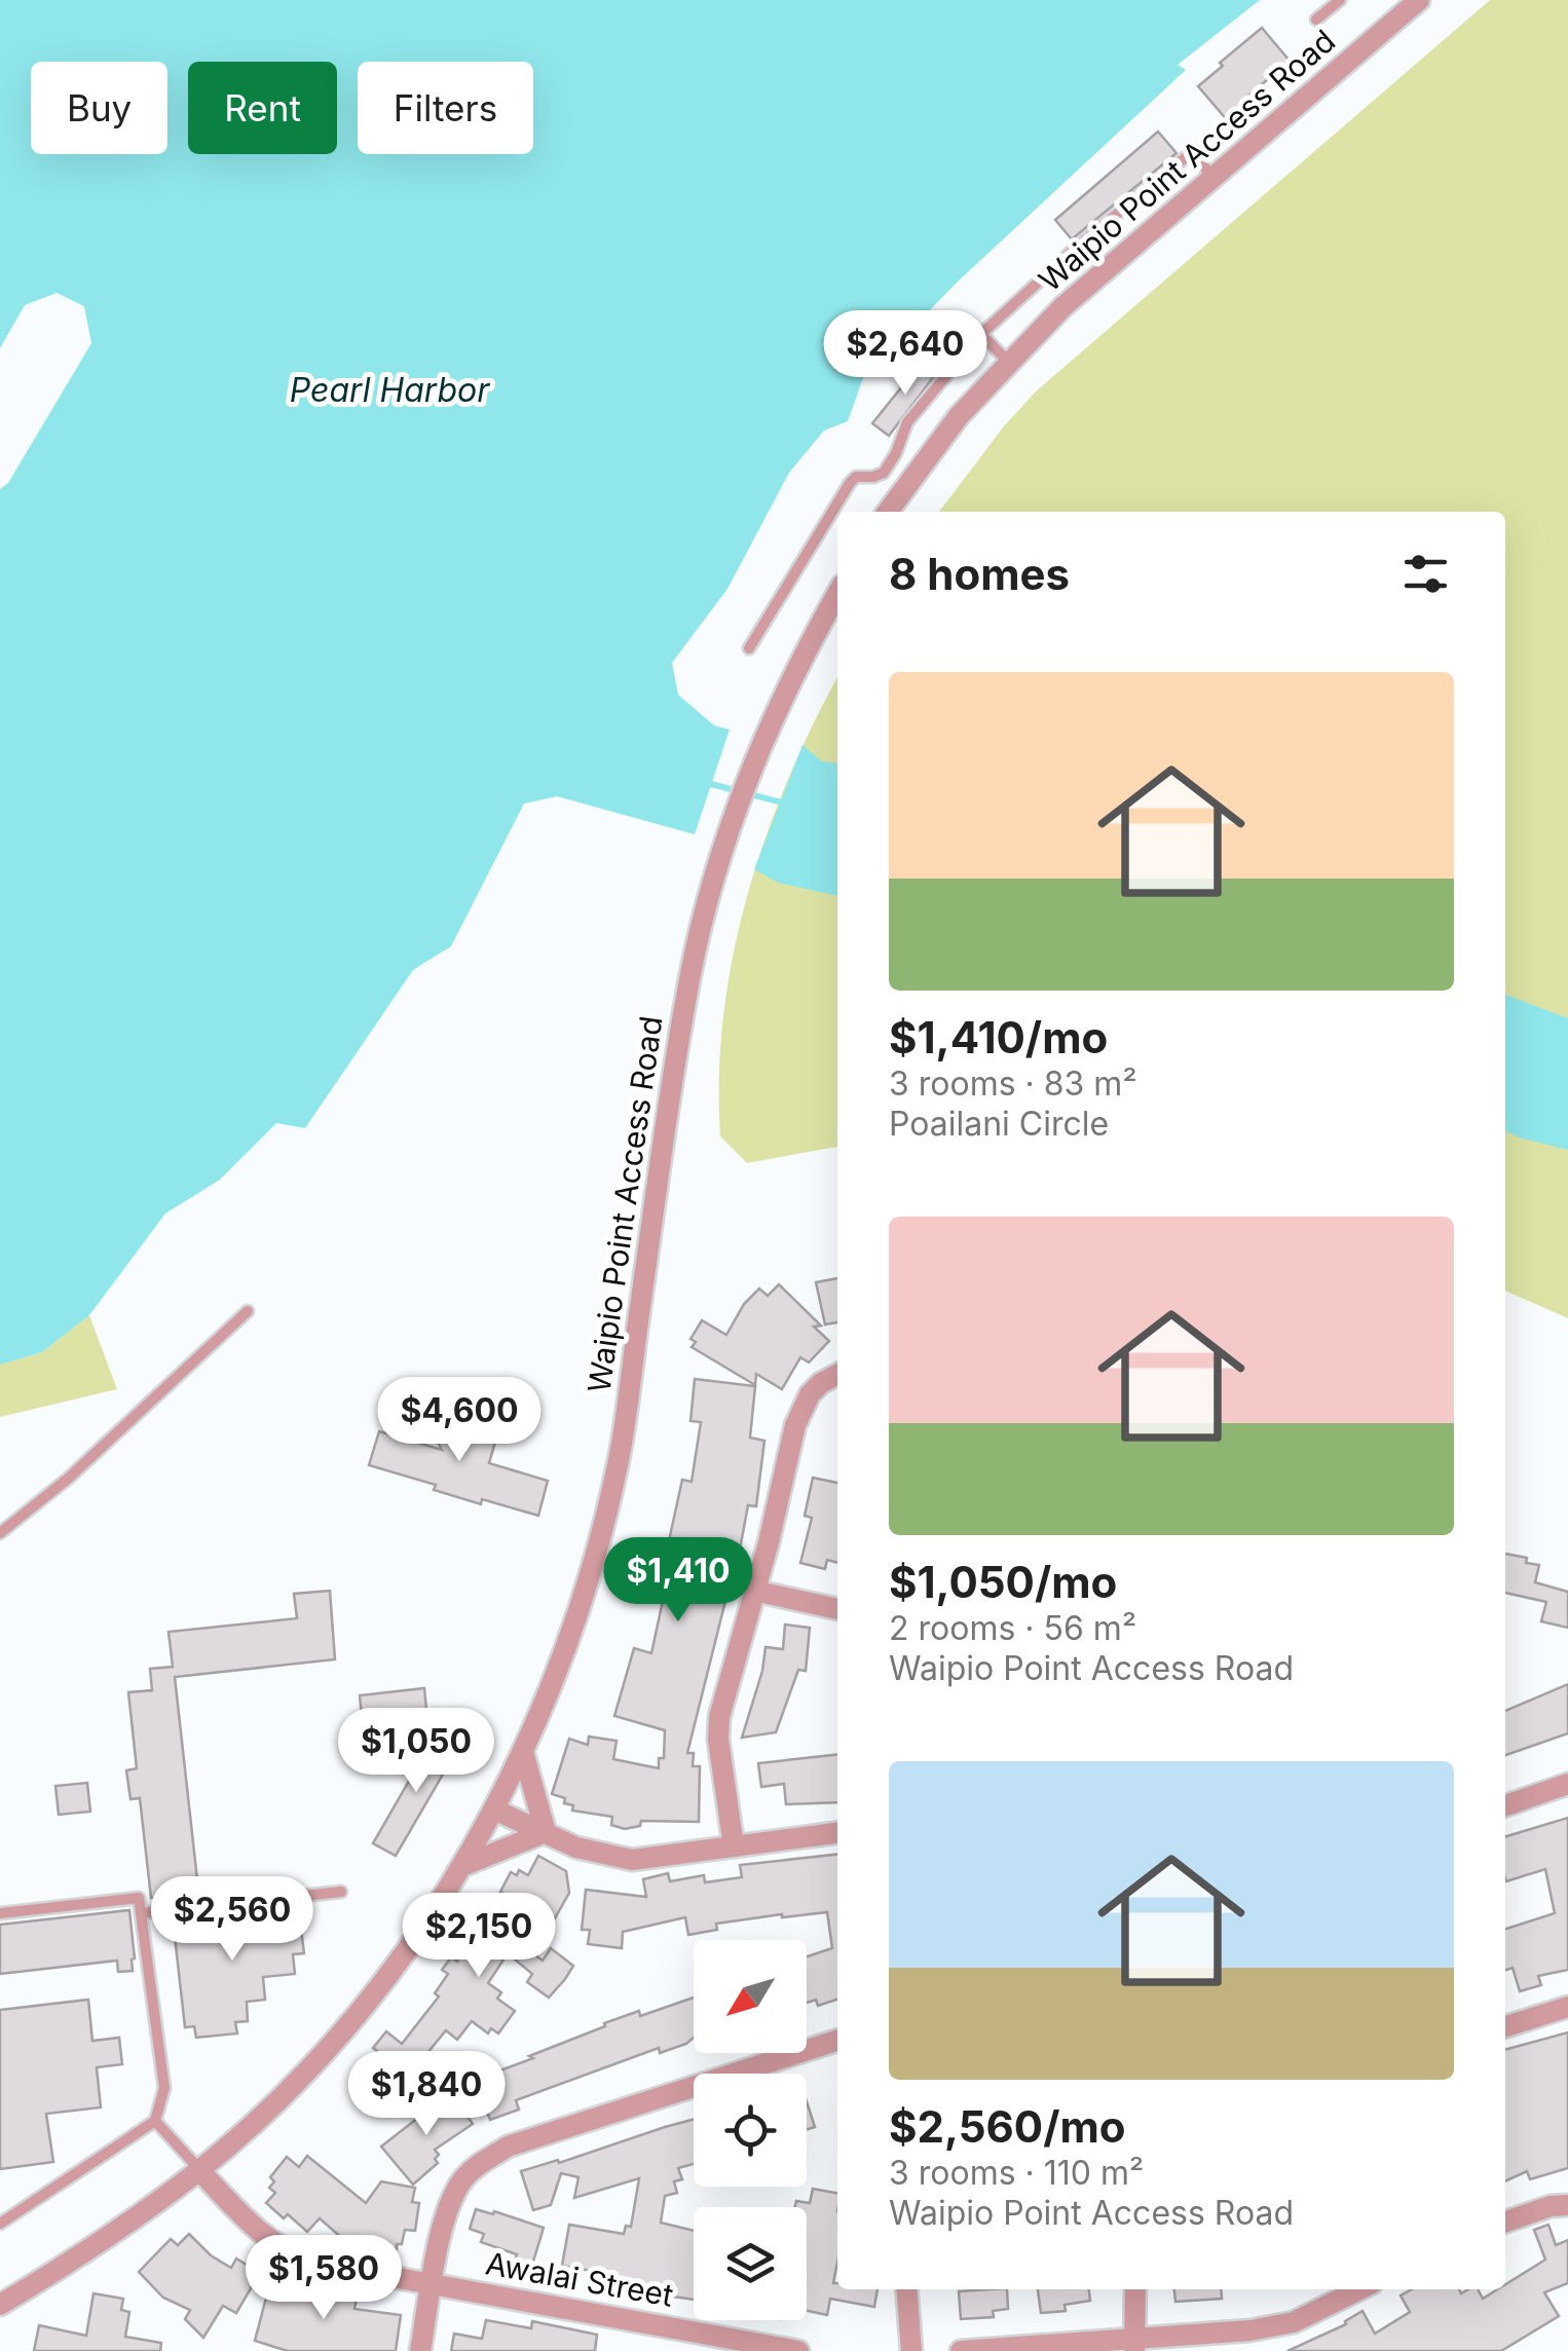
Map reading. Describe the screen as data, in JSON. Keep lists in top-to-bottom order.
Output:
{
  "streets": {
    "street": ["Waipio Point Access Road", "Awalai Street"]
  },
  "crossings": [
    ["Waipio Point Access Road", "Awalai Street"]
  ],
  "water": ["Pearl Harbor"],
  "north": "bottom left",
  "page": {
    "chip": ["Buy", "Rent", "Filters"],
    "price": [
      "$2,640",
      "$4,600",
      "$1,410",
      "$1,050",
      "$2,560",
      "$2,150",
      "$1,840",
      "$1,580"
    ],
    "heading": "8 homes",
    "list": [
      {
        "name": "$1,410/mo",
        "note": "3 rooms · 83 m² · Poailani Circle"
      },
      {
        "name": "$1,050/mo",
        "note": "2 rooms · 56 m² · Waipio Point Access Road"
      },
      {
        "name": "$2,560/mo",
        "note": "3 rooms · 110 m² · Waipio Point Access Road"
      }
    ]
  }
}
